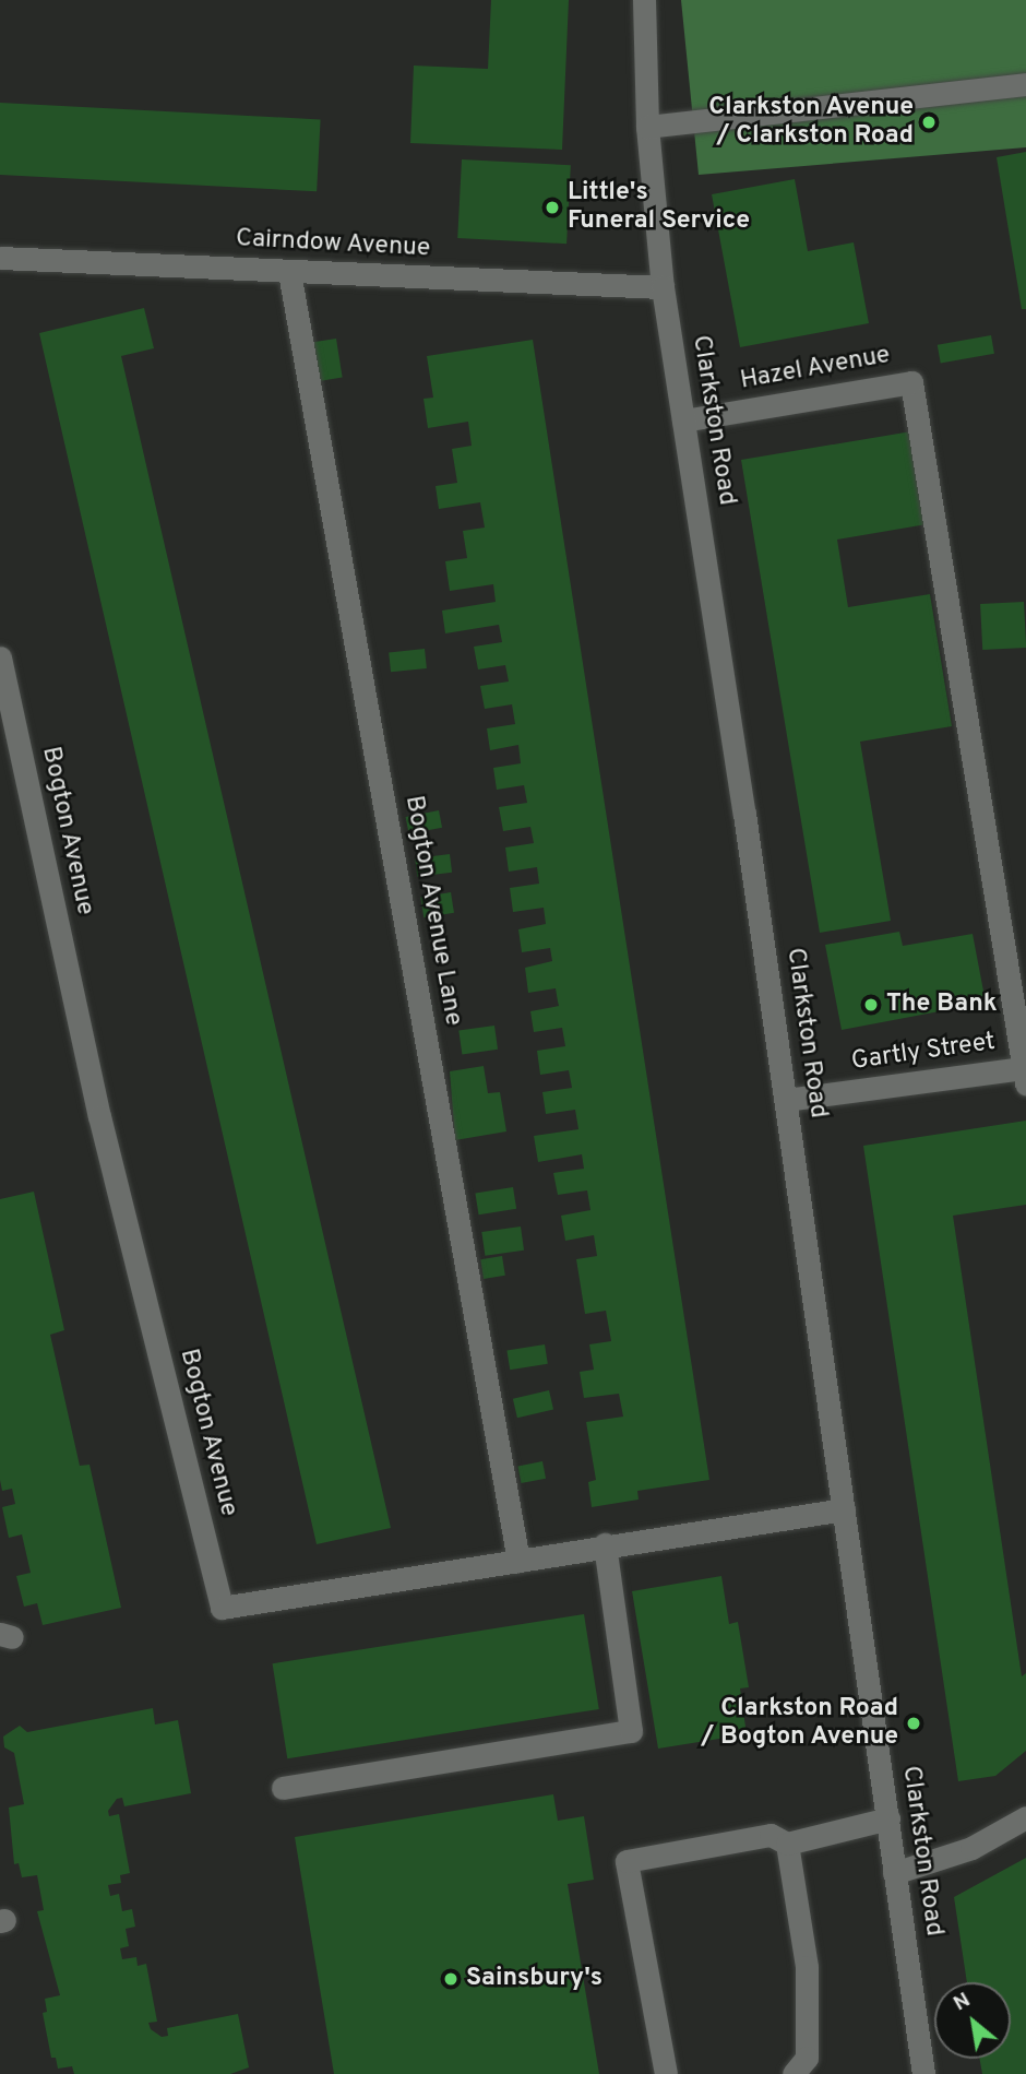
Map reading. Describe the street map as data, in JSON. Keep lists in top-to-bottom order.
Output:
{
  "streets": {
    "street": [
      "Cairndow Avenue",
      "Hazel Avenue",
      "Clarkston Road",
      "Bogton Avenue",
      "Bogton Avenue Lane",
      "Gartly Street"
    ]
  },
  "crossings": [
    ["Cairndow Avenue", "Clarkston Road"],
    ["Cairndow Avenue", "Bogton Avenue Lane"],
    ["Hazel Avenue", "Clarkston Road"],
    ["Hazel Avenue", "Gartly Street"],
    ["Clarkston Road", "Bogton Avenue"],
    ["Clarkston Road", "Gartly Street"],
    ["Bogton Avenue", "Bogton Avenue Lane"]
  ],
  "places": [
    "Clarkston Avenue / Clarkston Road",
    "Little's Funeral Service",
    "The Bank",
    "Clarkston Road / Bogton Avenue",
    "Sainsbury's"
  ],
  "north": "top left"
}
